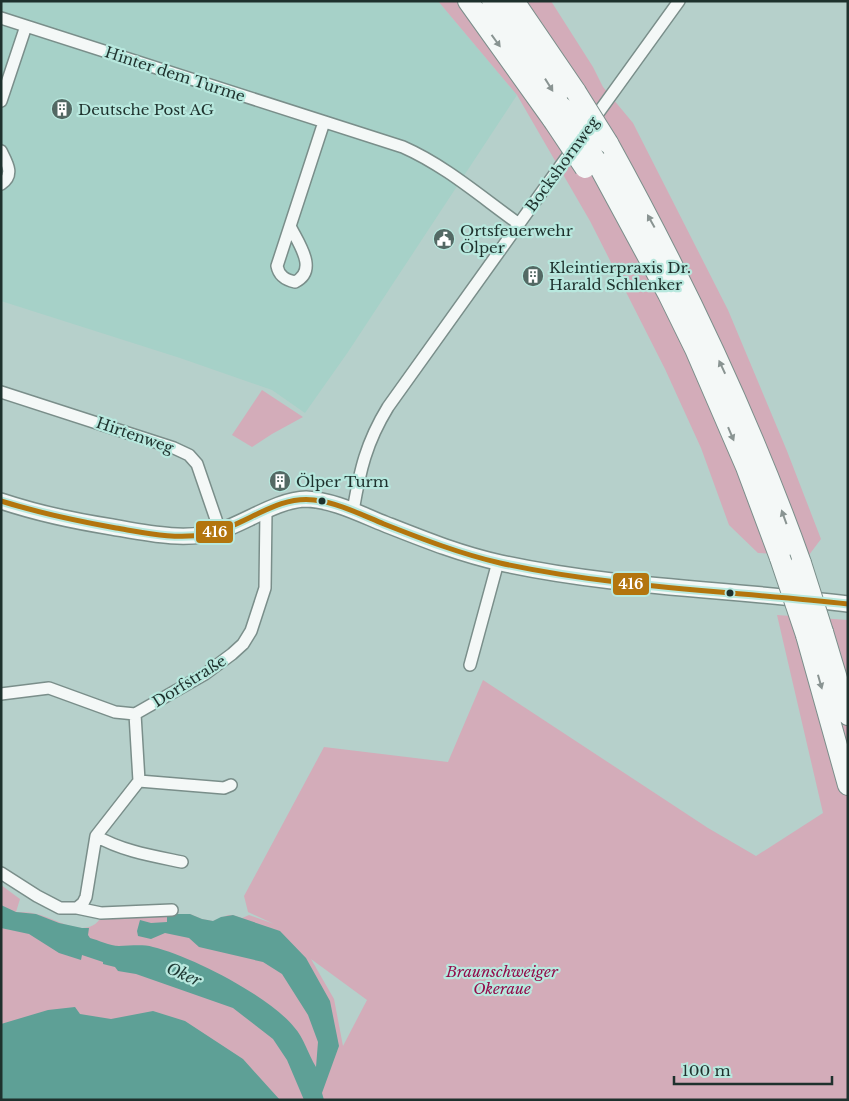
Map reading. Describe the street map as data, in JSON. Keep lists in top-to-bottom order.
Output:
{
  "streets": {
    "street": [
      "Hinter dem Turme",
      "Bockshornweg",
      "Hirtenweg",
      "Dorfstraße"
    ]
  },
  "crossings": [
    ["Hinter dem Turme", "Bockshornweg"]
  ],
  "water": ["Oker"],
  "parks": ["Braunschweiger Okeraue"],
  "places": {
    "building": ["Deutsche Post AG", "Kleintierpraxis Dr. Harald Schlenker", "Ölper Turm"],
    "public building": ["Ortsfeuerwehr Ölper"]
  },
  "lines": ["transit line 416"],
  "scale_bar": "100 m"
}
